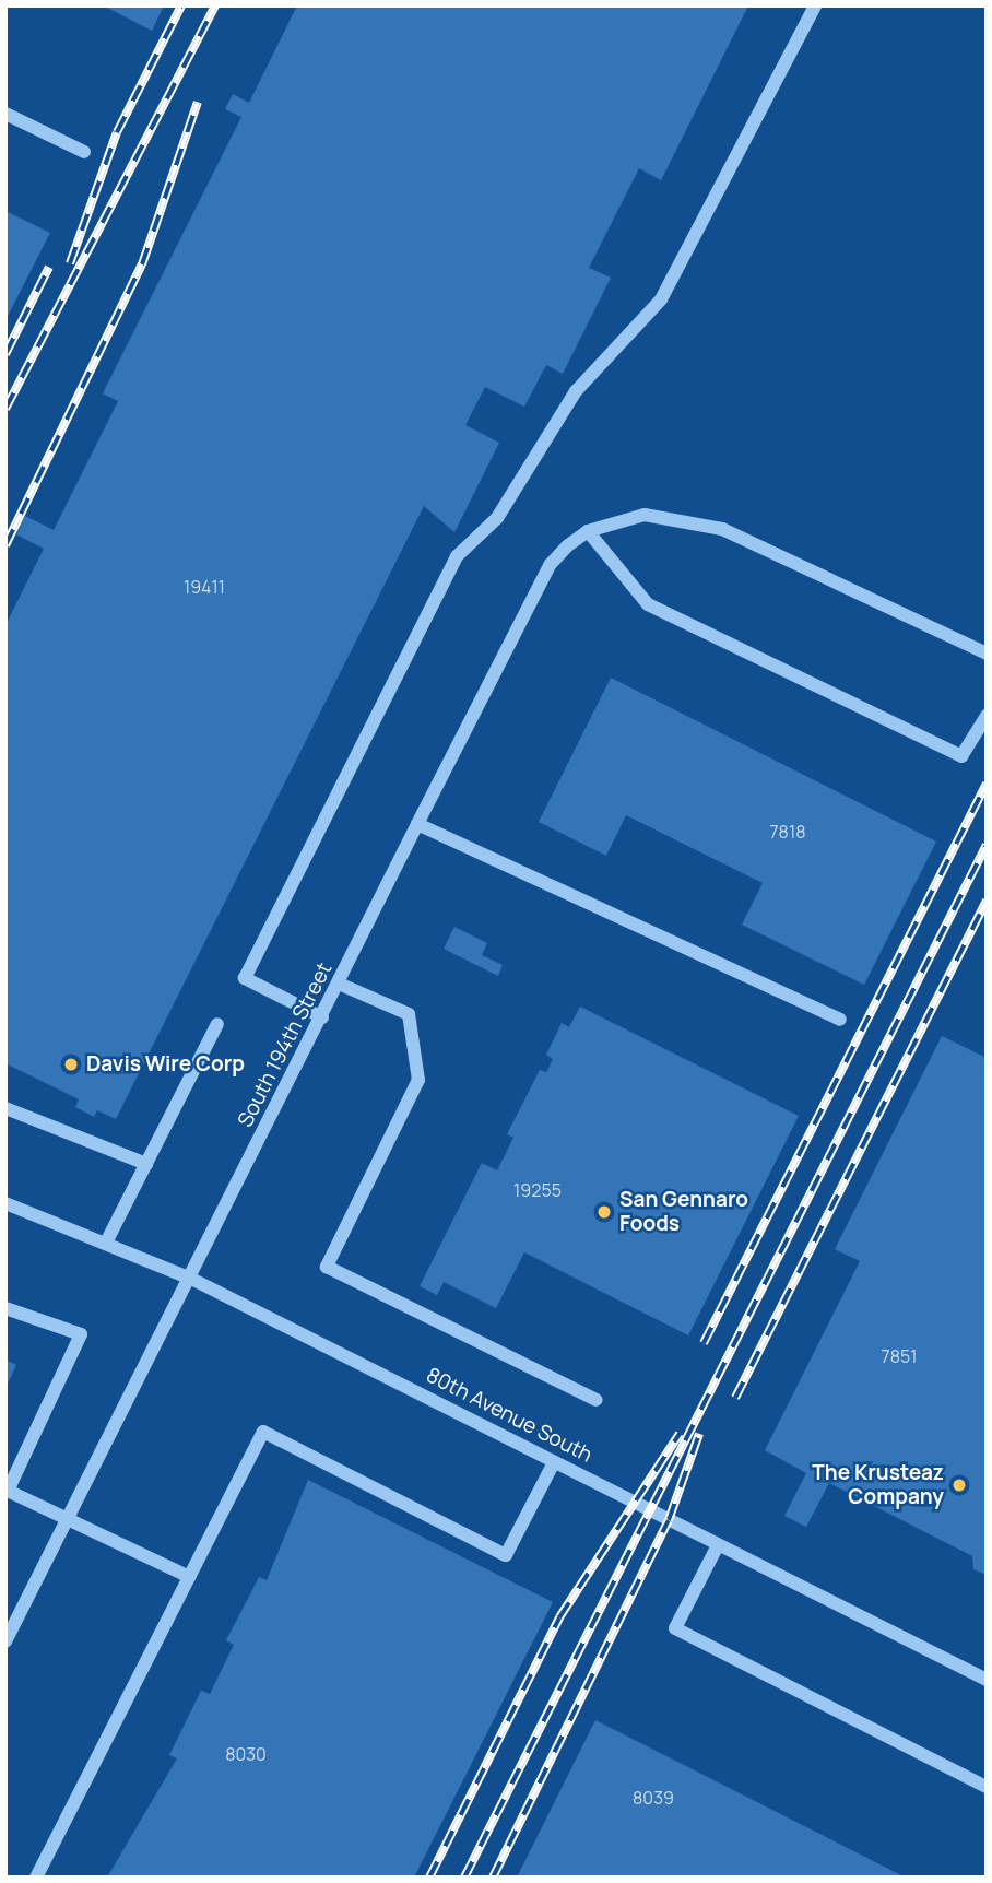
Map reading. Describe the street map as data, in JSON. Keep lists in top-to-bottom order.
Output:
{
  "streets": {
    "street": ["South 194th Street", "80th Avenue South"]
  },
  "crossings": [
    ["South 194th Street", "80th Avenue South"]
  ],
  "places": ["Davis Wire Corp", "San Gennaro Foods", "The Krusteaz Company"],
  "house_numbers": [
    "19411",
    "7818",
    "19255",
    "7851",
    "8030",
    "8039"
  ]
}
